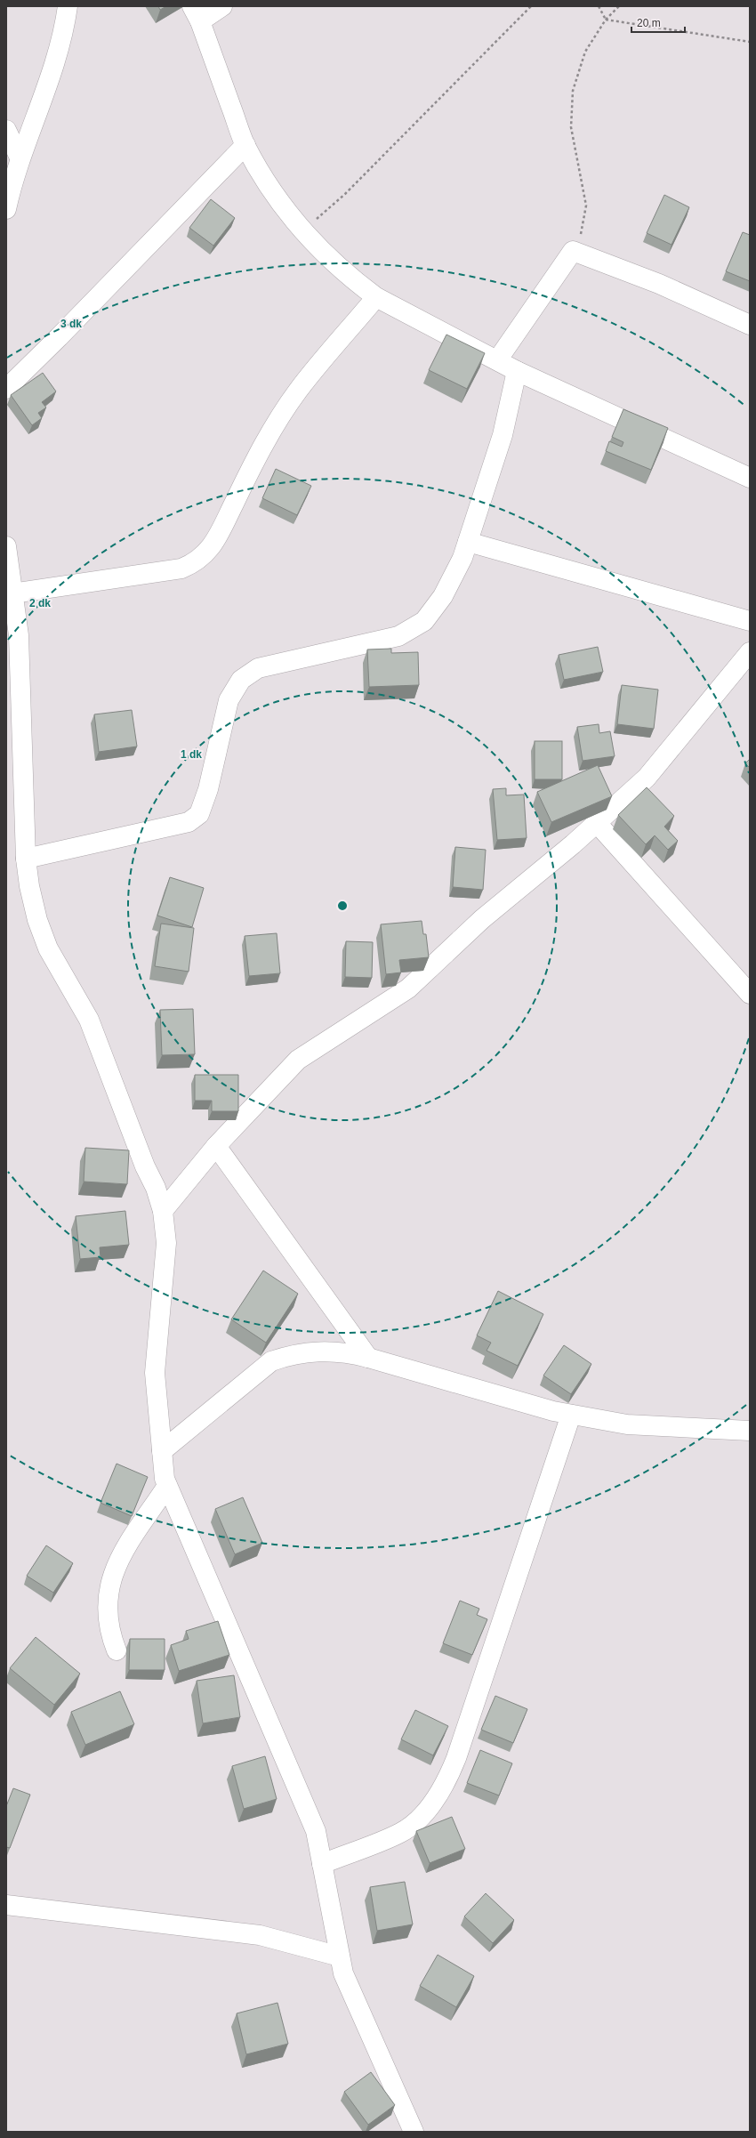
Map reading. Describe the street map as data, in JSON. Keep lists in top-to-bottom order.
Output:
{
  "scale_bar": "20 m",
  "rings": ["3 dk", "2 dk", "1 dk"]
}
